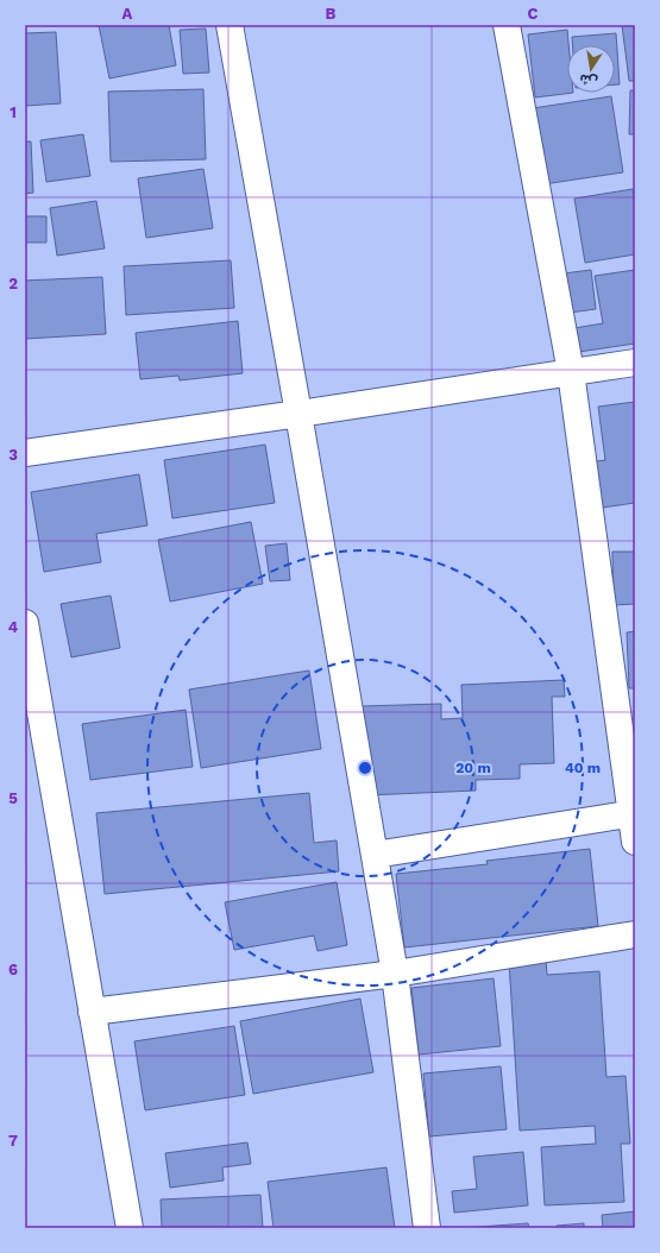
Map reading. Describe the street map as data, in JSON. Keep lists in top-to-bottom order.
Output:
{
  "north": "bottom",
  "grid": {
    "columns": ["A", "B", "C"],
    "rows": [
      "1",
      "2",
      "3",
      "4",
      "5",
      "6",
      "7"
    ]
  },
  "rings": ["20 m", "40 m"]
}
